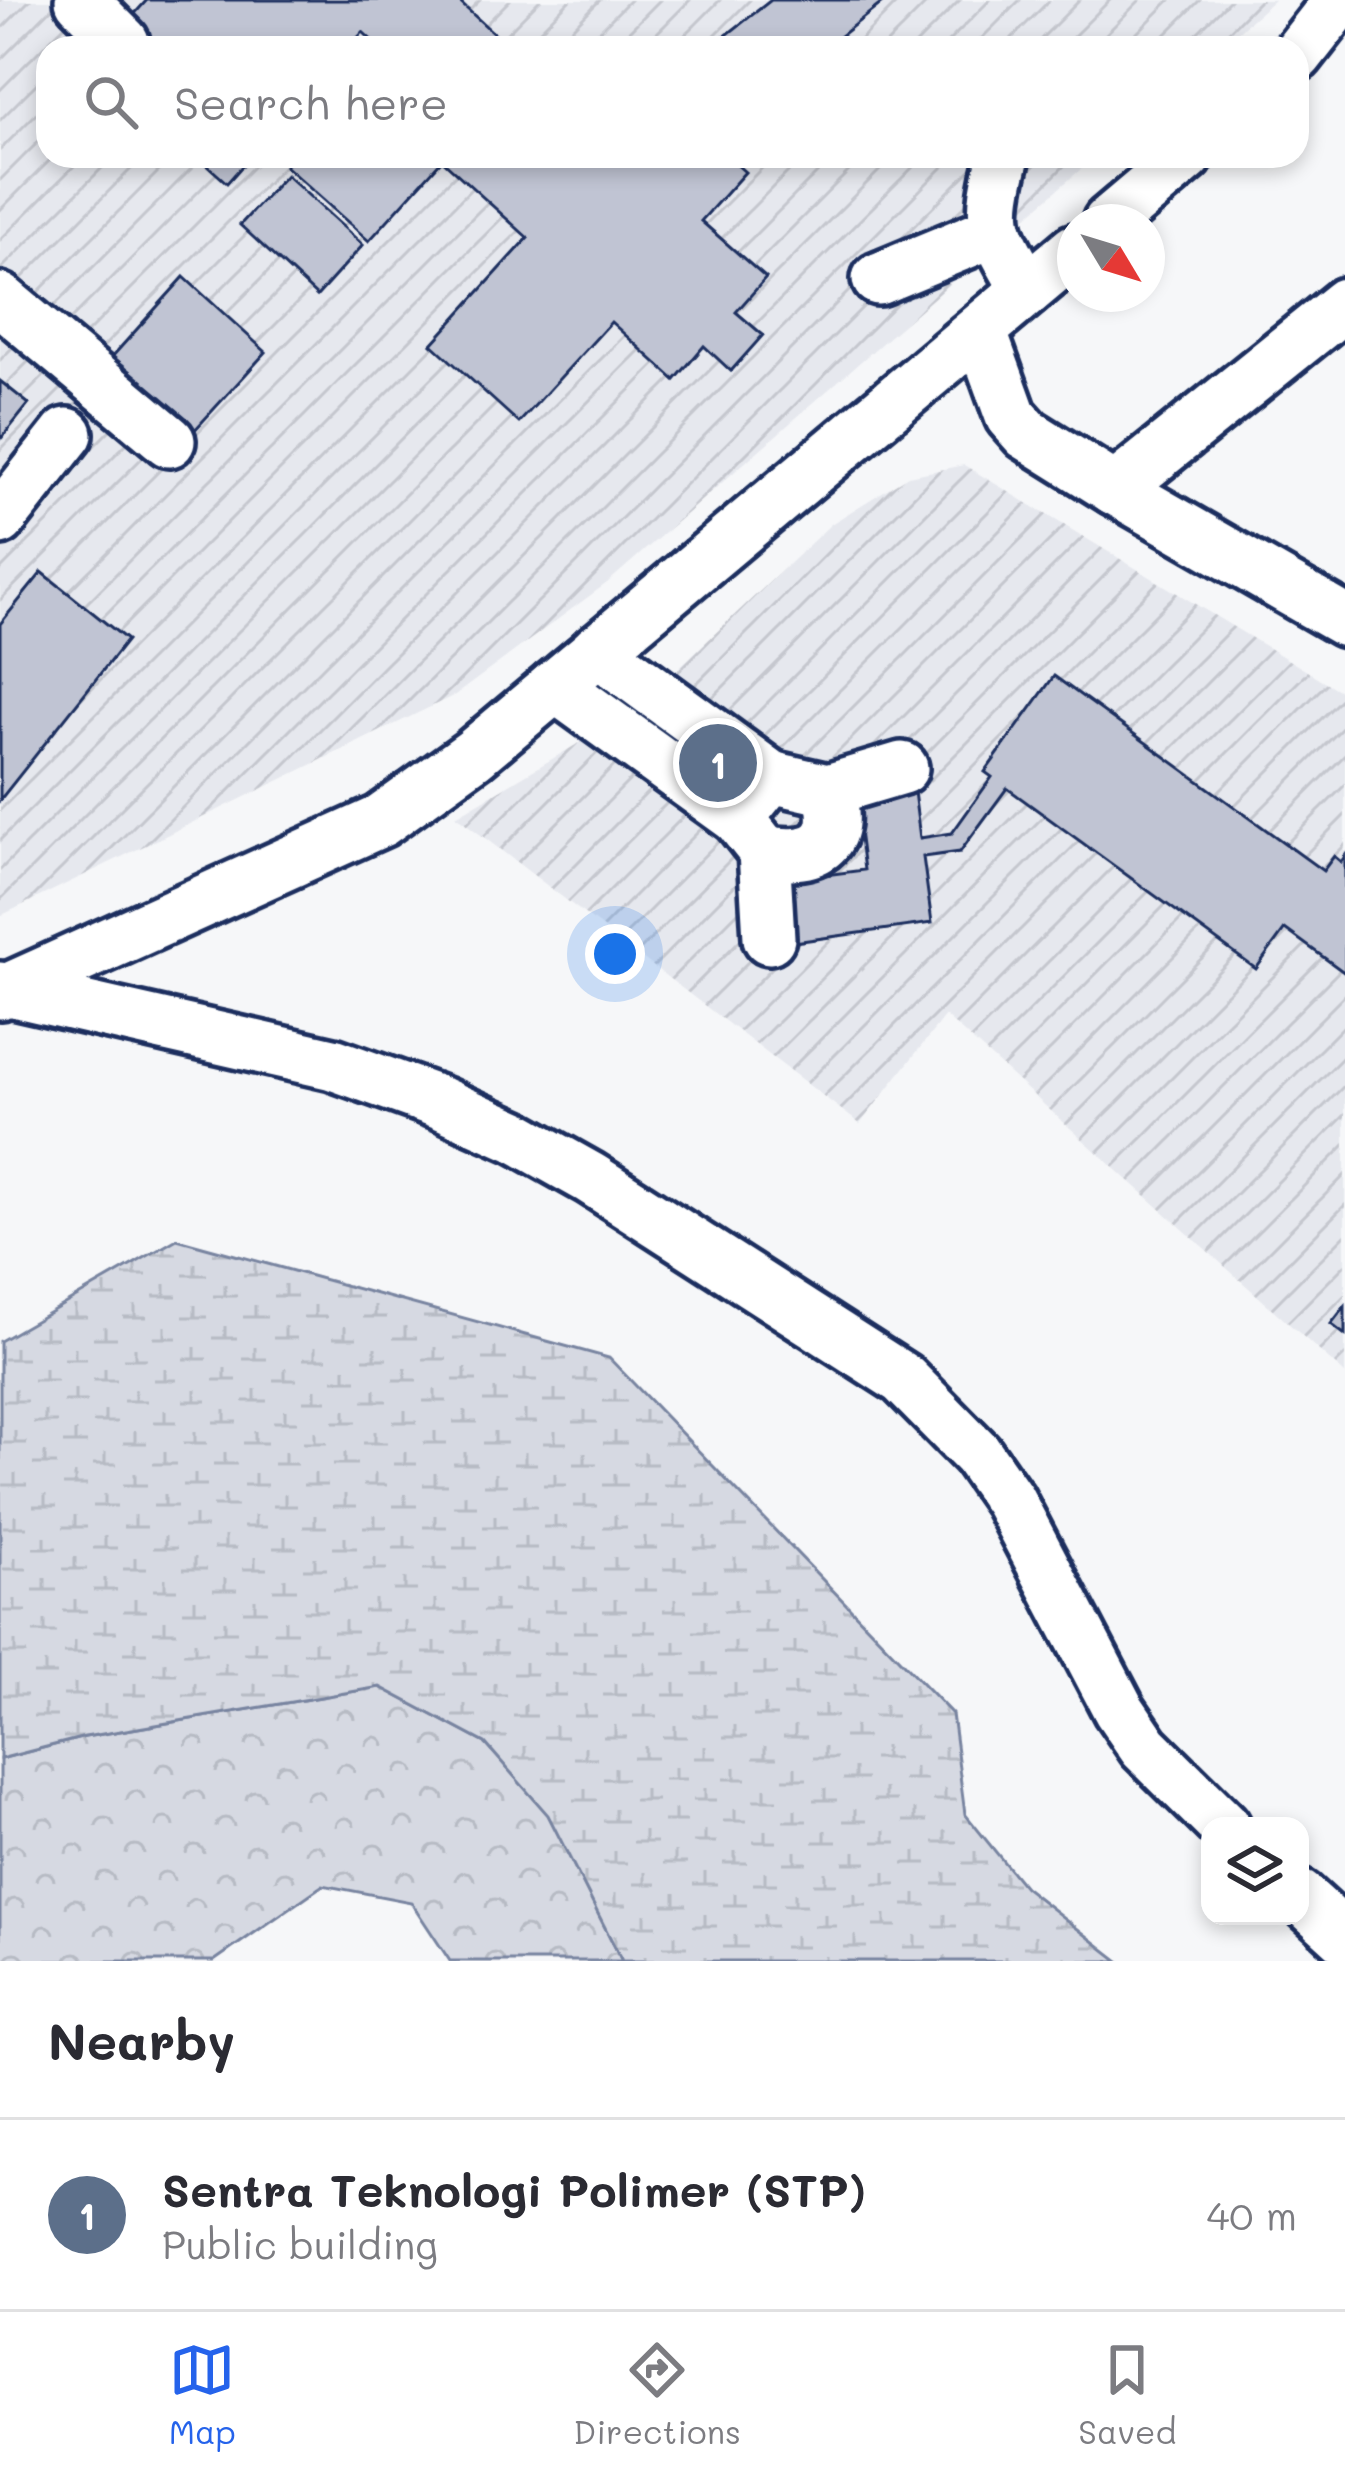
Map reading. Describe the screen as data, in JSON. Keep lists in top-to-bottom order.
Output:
{
  "north": "bottom right",
  "page": {
    "search": "Search here",
    "pins": "1",
    "heading": "Nearby",
    "list": [
      {
        "mark": "1",
        "name": "Sentra Teknologi Polimer (STP)",
        "note": "Public building",
        "value": "40 m"
      }
    ],
    "nav": ["Map", "Directions", "Saved"]
  }
}
